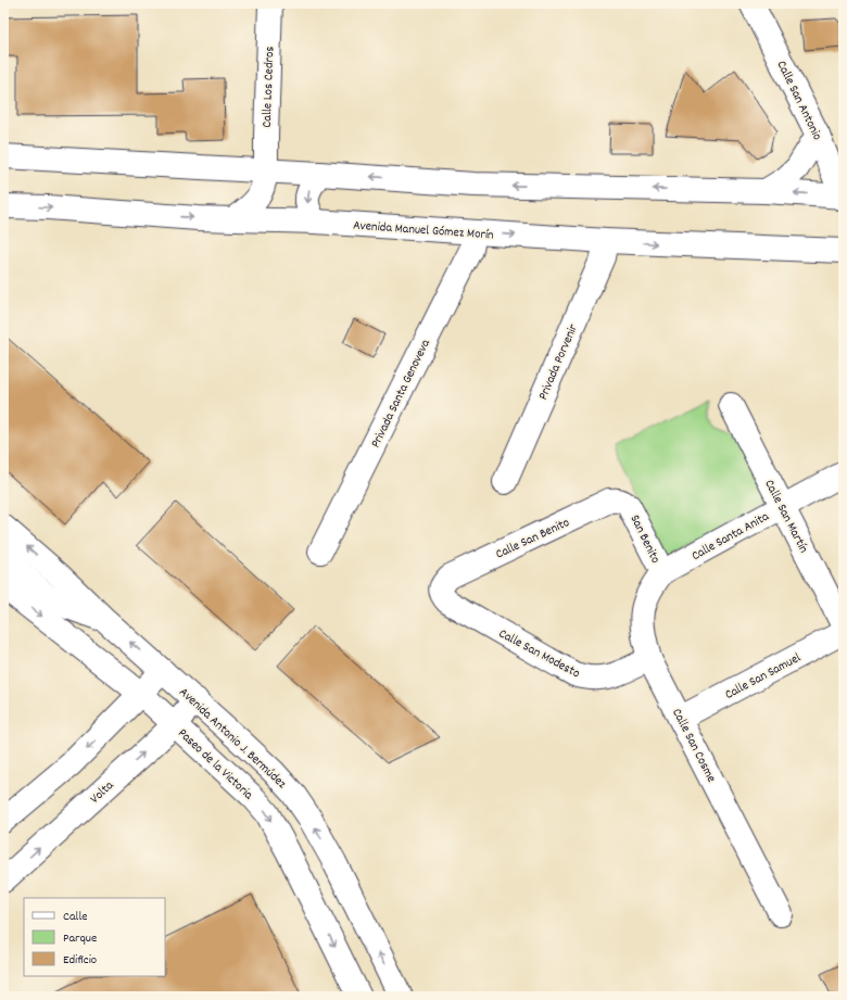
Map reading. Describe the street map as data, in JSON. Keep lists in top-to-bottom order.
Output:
{
  "streets": {
    "main road": [
      "Calle Los Cedros",
      "Calle San Antonio",
      "Avenida Manuel Gómez Morín",
      "Privada Porvenir",
      "Privada Santa Genoveva",
      "Calle San Martín",
      "Calle Santa Anita",
      "Calle San Benito",
      "San Benito",
      "Calle San Modesto",
      "Calle San Samuel",
      "Avenida Antonio J. Bermúdez",
      "Calle San Cosme",
      "Paseo de la Victoria",
      "Volta"
    ]
  },
  "crossings": [
    ["Calle Los Cedros", "Avenida Manuel Gómez Morín"],
    ["Avenida Manuel Gómez Morín", "Privada Porvenir"],
    ["Avenida Manuel Gómez Morín", "Privada Santa Genoveva"],
    ["Calle San Martín", "Calle Santa Anita"],
    ["Calle Santa Anita", "San Benito"],
    ["Calle Santa Anita", "Calle San Cosme"],
    ["Calle San Benito", "San Benito"],
    ["Calle San Benito", "Calle San Modesto"],
    ["San Benito", "Calle San Cosme"],
    ["Calle San Modesto", "Calle San Cosme"],
    ["Calle San Samuel", "Calle San Cosme"],
    ["Avenida Antonio J. Bermúdez", "Volta"],
    ["Paseo de la Victoria", "Volta"]
  ],
  "one_way": ["Avenida Antonio J. Bermúdez", "Paseo de la Victoria"],
  "legend": ["Calle", "Parque", "Edificio"]
}
